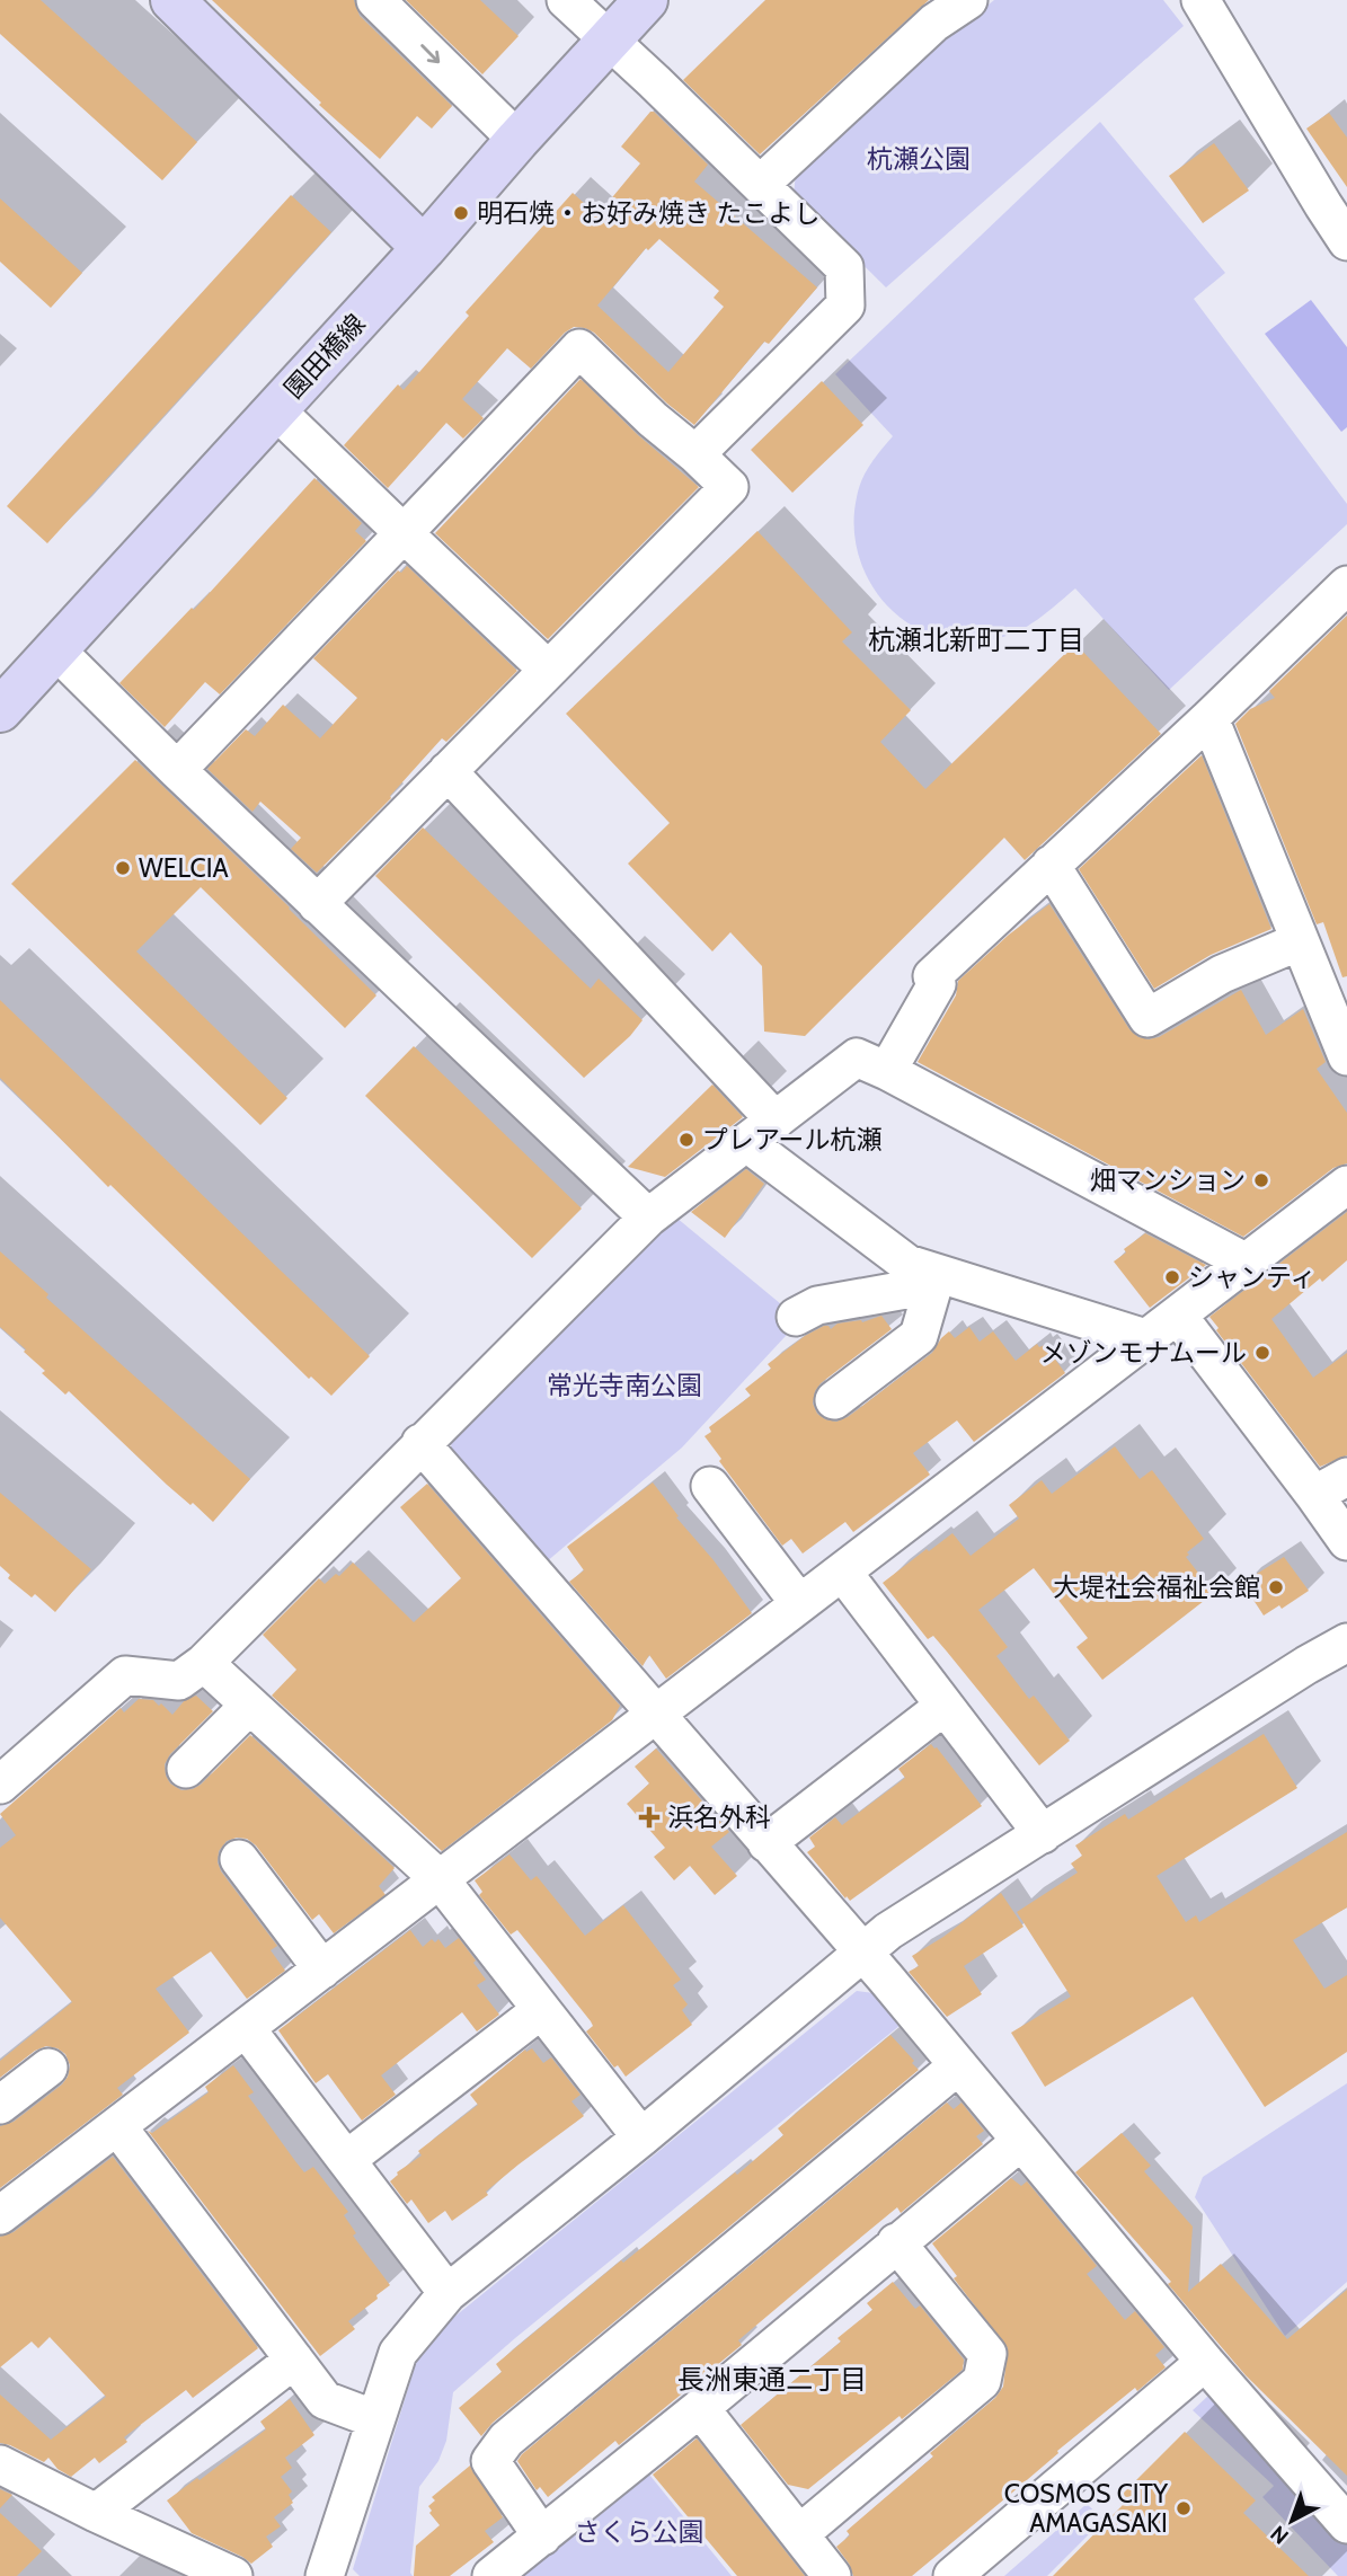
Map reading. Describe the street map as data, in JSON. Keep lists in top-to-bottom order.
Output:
{
  "streets": {
    "street": ["園田橋線"]
  },
  "districts": ["杭瀬北新町二丁目", "長洲東通二丁目"],
  "parks": ["杭瀬公園", "常光寺南公園", "さくら公園"],
  "places": {
    "other": [
      "明石焼・お好み焼き たこよし",
      "WELCIA",
      "プレアール杭瀬",
      "畑マンション",
      "シャンティ",
      "メゾンモナムール",
      "大堤社会福祉会館",
      "COSMOS CITY AMAGASAKI"
    ],
    "health": ["浜名外科"]
  },
  "north": "bottom left"
}
